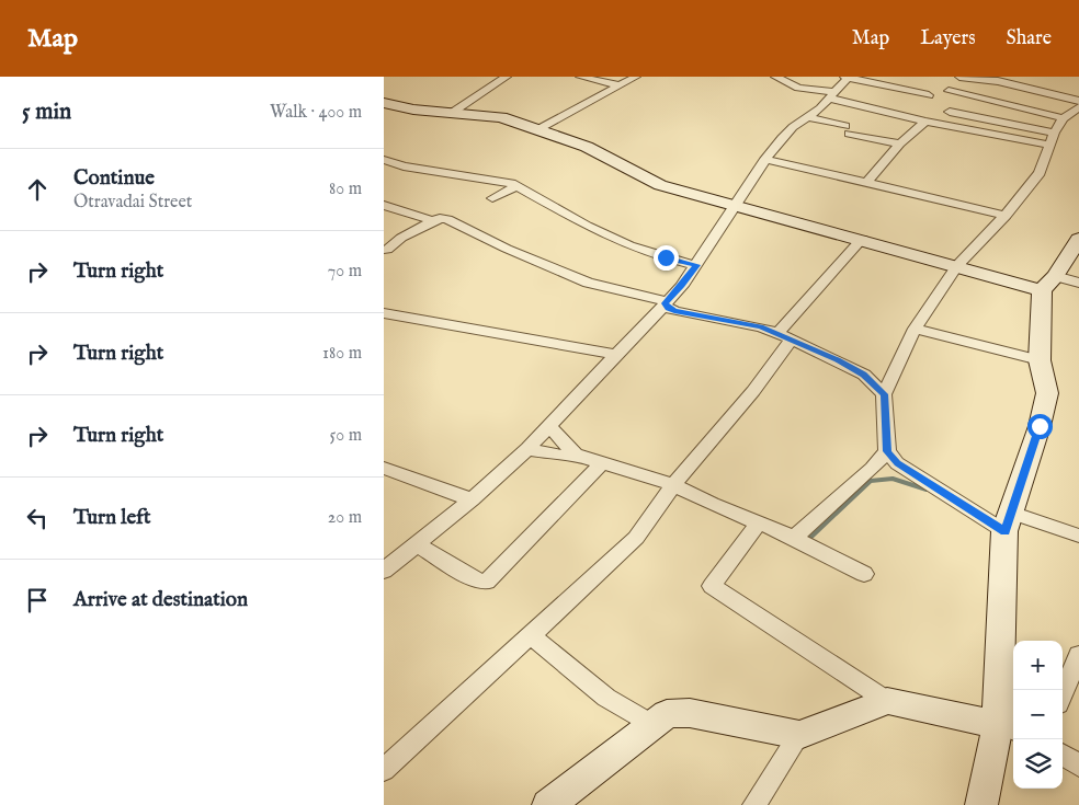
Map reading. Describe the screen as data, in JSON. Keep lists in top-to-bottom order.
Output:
{
  "page": {
    "header": "Map",
    "nav": ["Map", "Layers", "Share"],
    "heading": ["5 min", "Walk · 400 m"],
    "list": [
      ["Continue", "Otravadai Street", "80 m"],
      ["Turn right", "70 m"],
      ["Turn right", "180 m"],
      ["Turn right", "50 m"],
      ["Turn left", "20 m"],
      "Arrive at destination"
    ],
    "map_buttons": ["+", "−"]
  }
}
